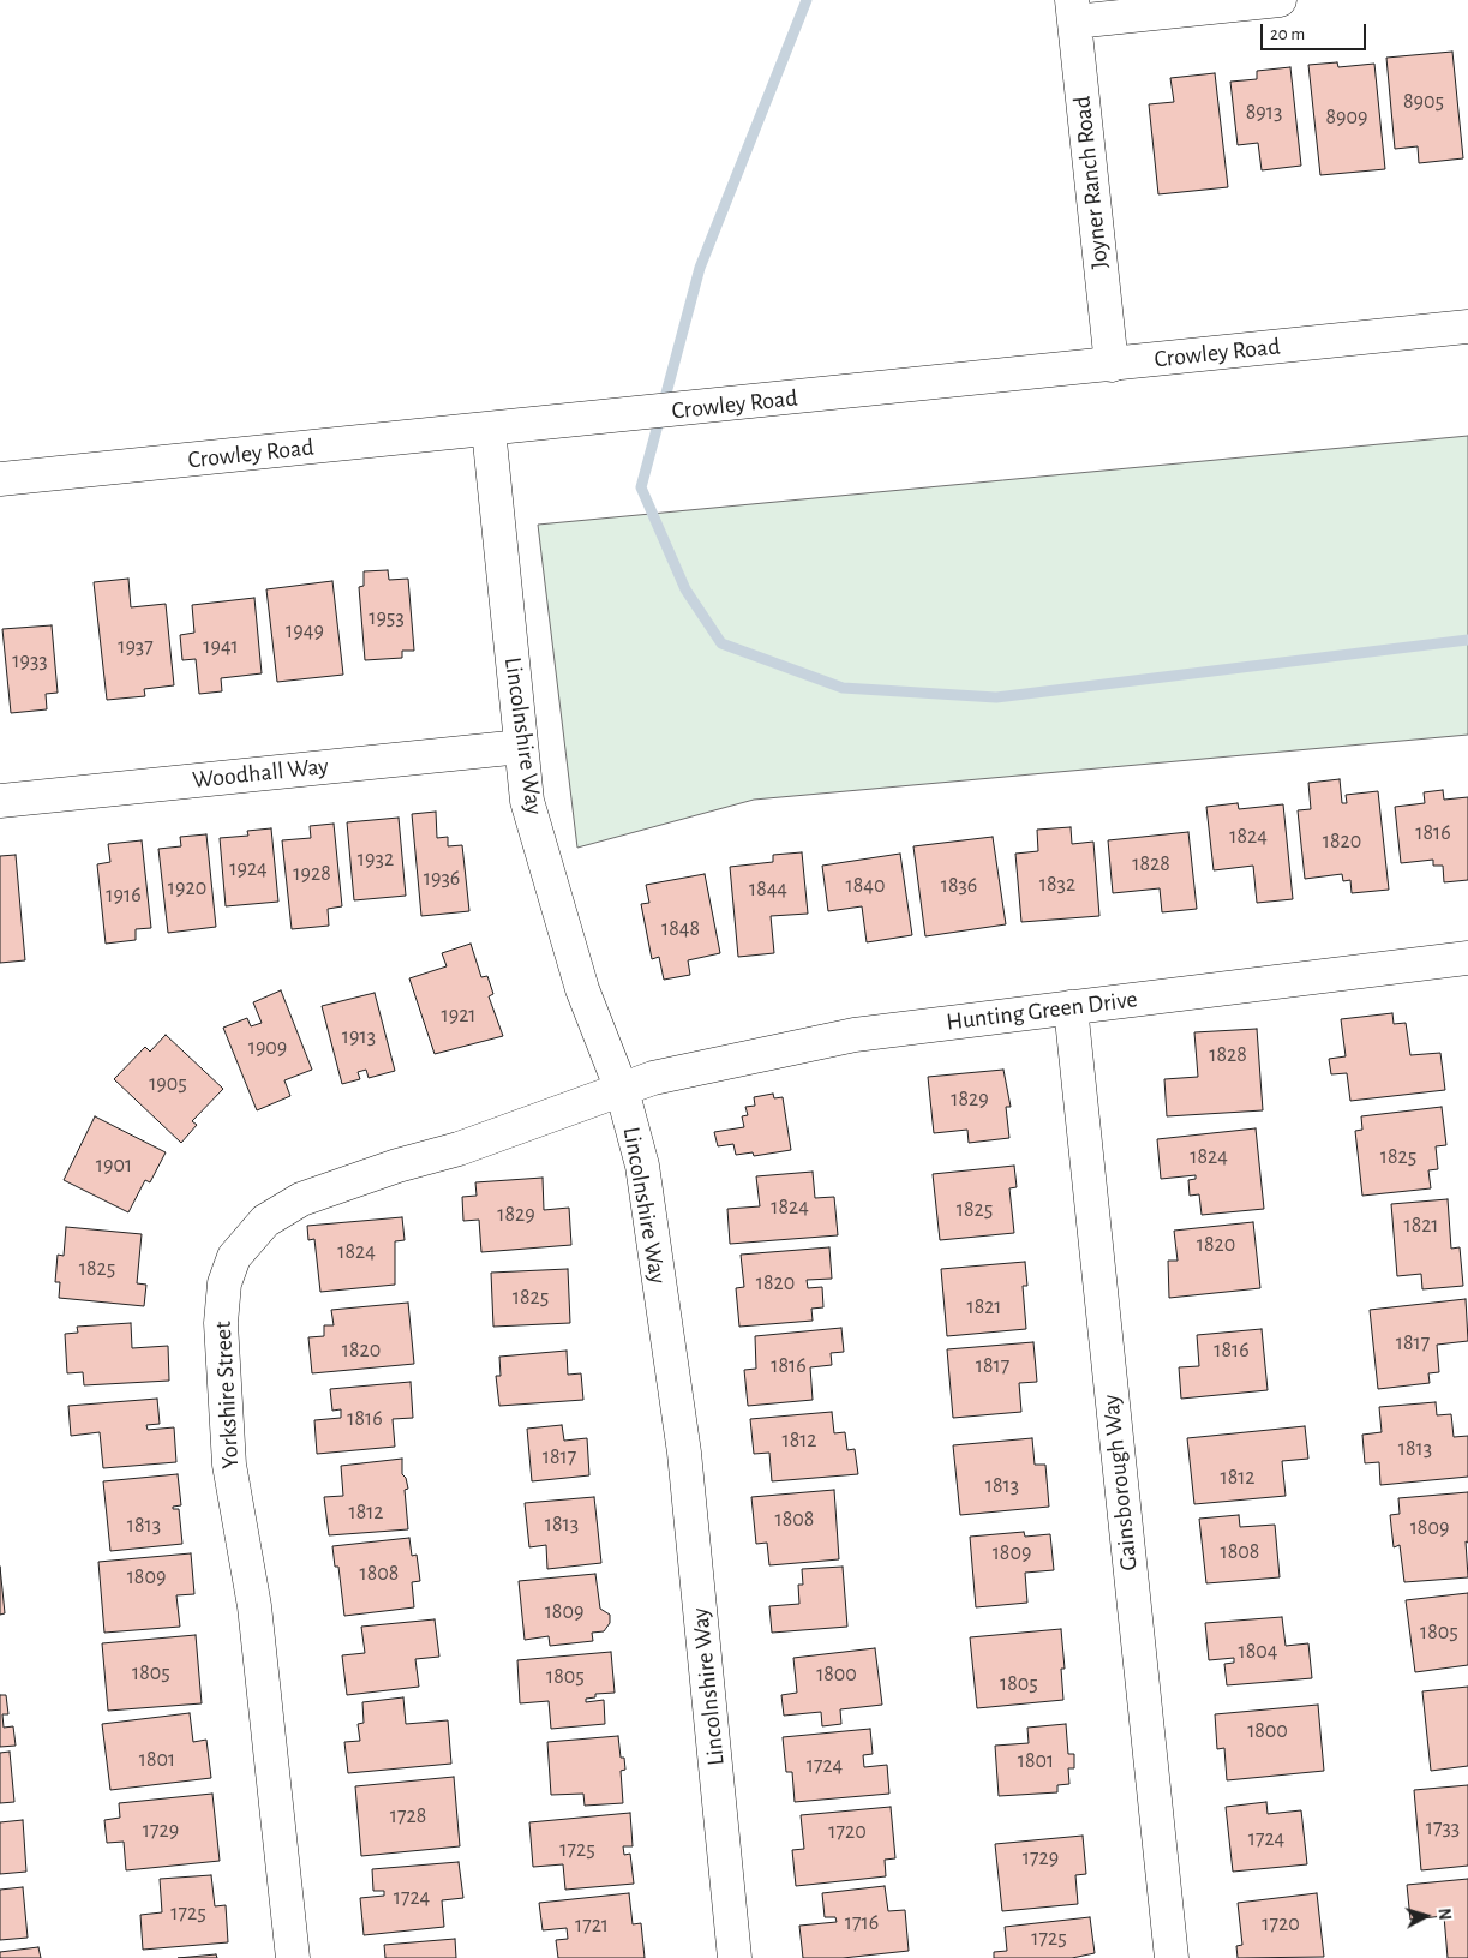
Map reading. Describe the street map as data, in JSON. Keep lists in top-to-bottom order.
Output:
{
  "streets": {
    "street": [
      "Joyner Ranch Road",
      "Crowley Road",
      "Lincolnshire Way",
      "Woodhall Way",
      "Hunting Green Drive",
      "Yorkshire Street",
      "Gainsborough Way"
    ]
  },
  "crossings": [
    ["Joyner Ranch Road", "Crowley Road"],
    ["Crowley Road", "Lincolnshire Way"],
    ["Lincolnshire Way", "Woodhall Way"],
    ["Lincolnshire Way", "Hunting Green Drive"],
    ["Lincolnshire Way", "Yorkshire Street"],
    ["Hunting Green Drive", "Yorkshire Street"],
    ["Hunting Green Drive", "Gainsborough Way"]
  ],
  "house_numbers": [
    "8905",
    "8913",
    "8909",
    "1953",
    "1949",
    "1937",
    "1941",
    "1933",
    "1816",
    "1824",
    "1820",
    "1932",
    "1828",
    "1924",
    "1928",
    "1936",
    "1832",
    "1840",
    "1836",
    "1920",
    "1844",
    "1916",
    "1848",
    "1921",
    "1913",
    "1909",
    "1828",
    "1905",
    "1829",
    "1824",
    "1825",
    "1901",
    "1824",
    "1825",
    "1829",
    "1821",
    "1820",
    "1824",
    "1825",
    "1820",
    "1825",
    "1821",
    "1817",
    "1820",
    "1816",
    "1816",
    "1817",
    "1816",
    "1812",
    "1813",
    "1817",
    "1812",
    "1813",
    "1812",
    "1808",
    "1813",
    "1813",
    "1809",
    "1808",
    "1809",
    "1808",
    "1809",
    "1809",
    "1805",
    "1804",
    "1805",
    "1800",
    "1805",
    "1805",
    "1800",
    "1801",
    "1801",
    "1724",
    "1728",
    "1733",
    "1729",
    "1720",
    "1724",
    "1725",
    "1729",
    "1724",
    "1725",
    "1716",
    "1720",
    "1721",
    "1725"
  ],
  "scale_bar": "20 m",
  "north": "right"
}
